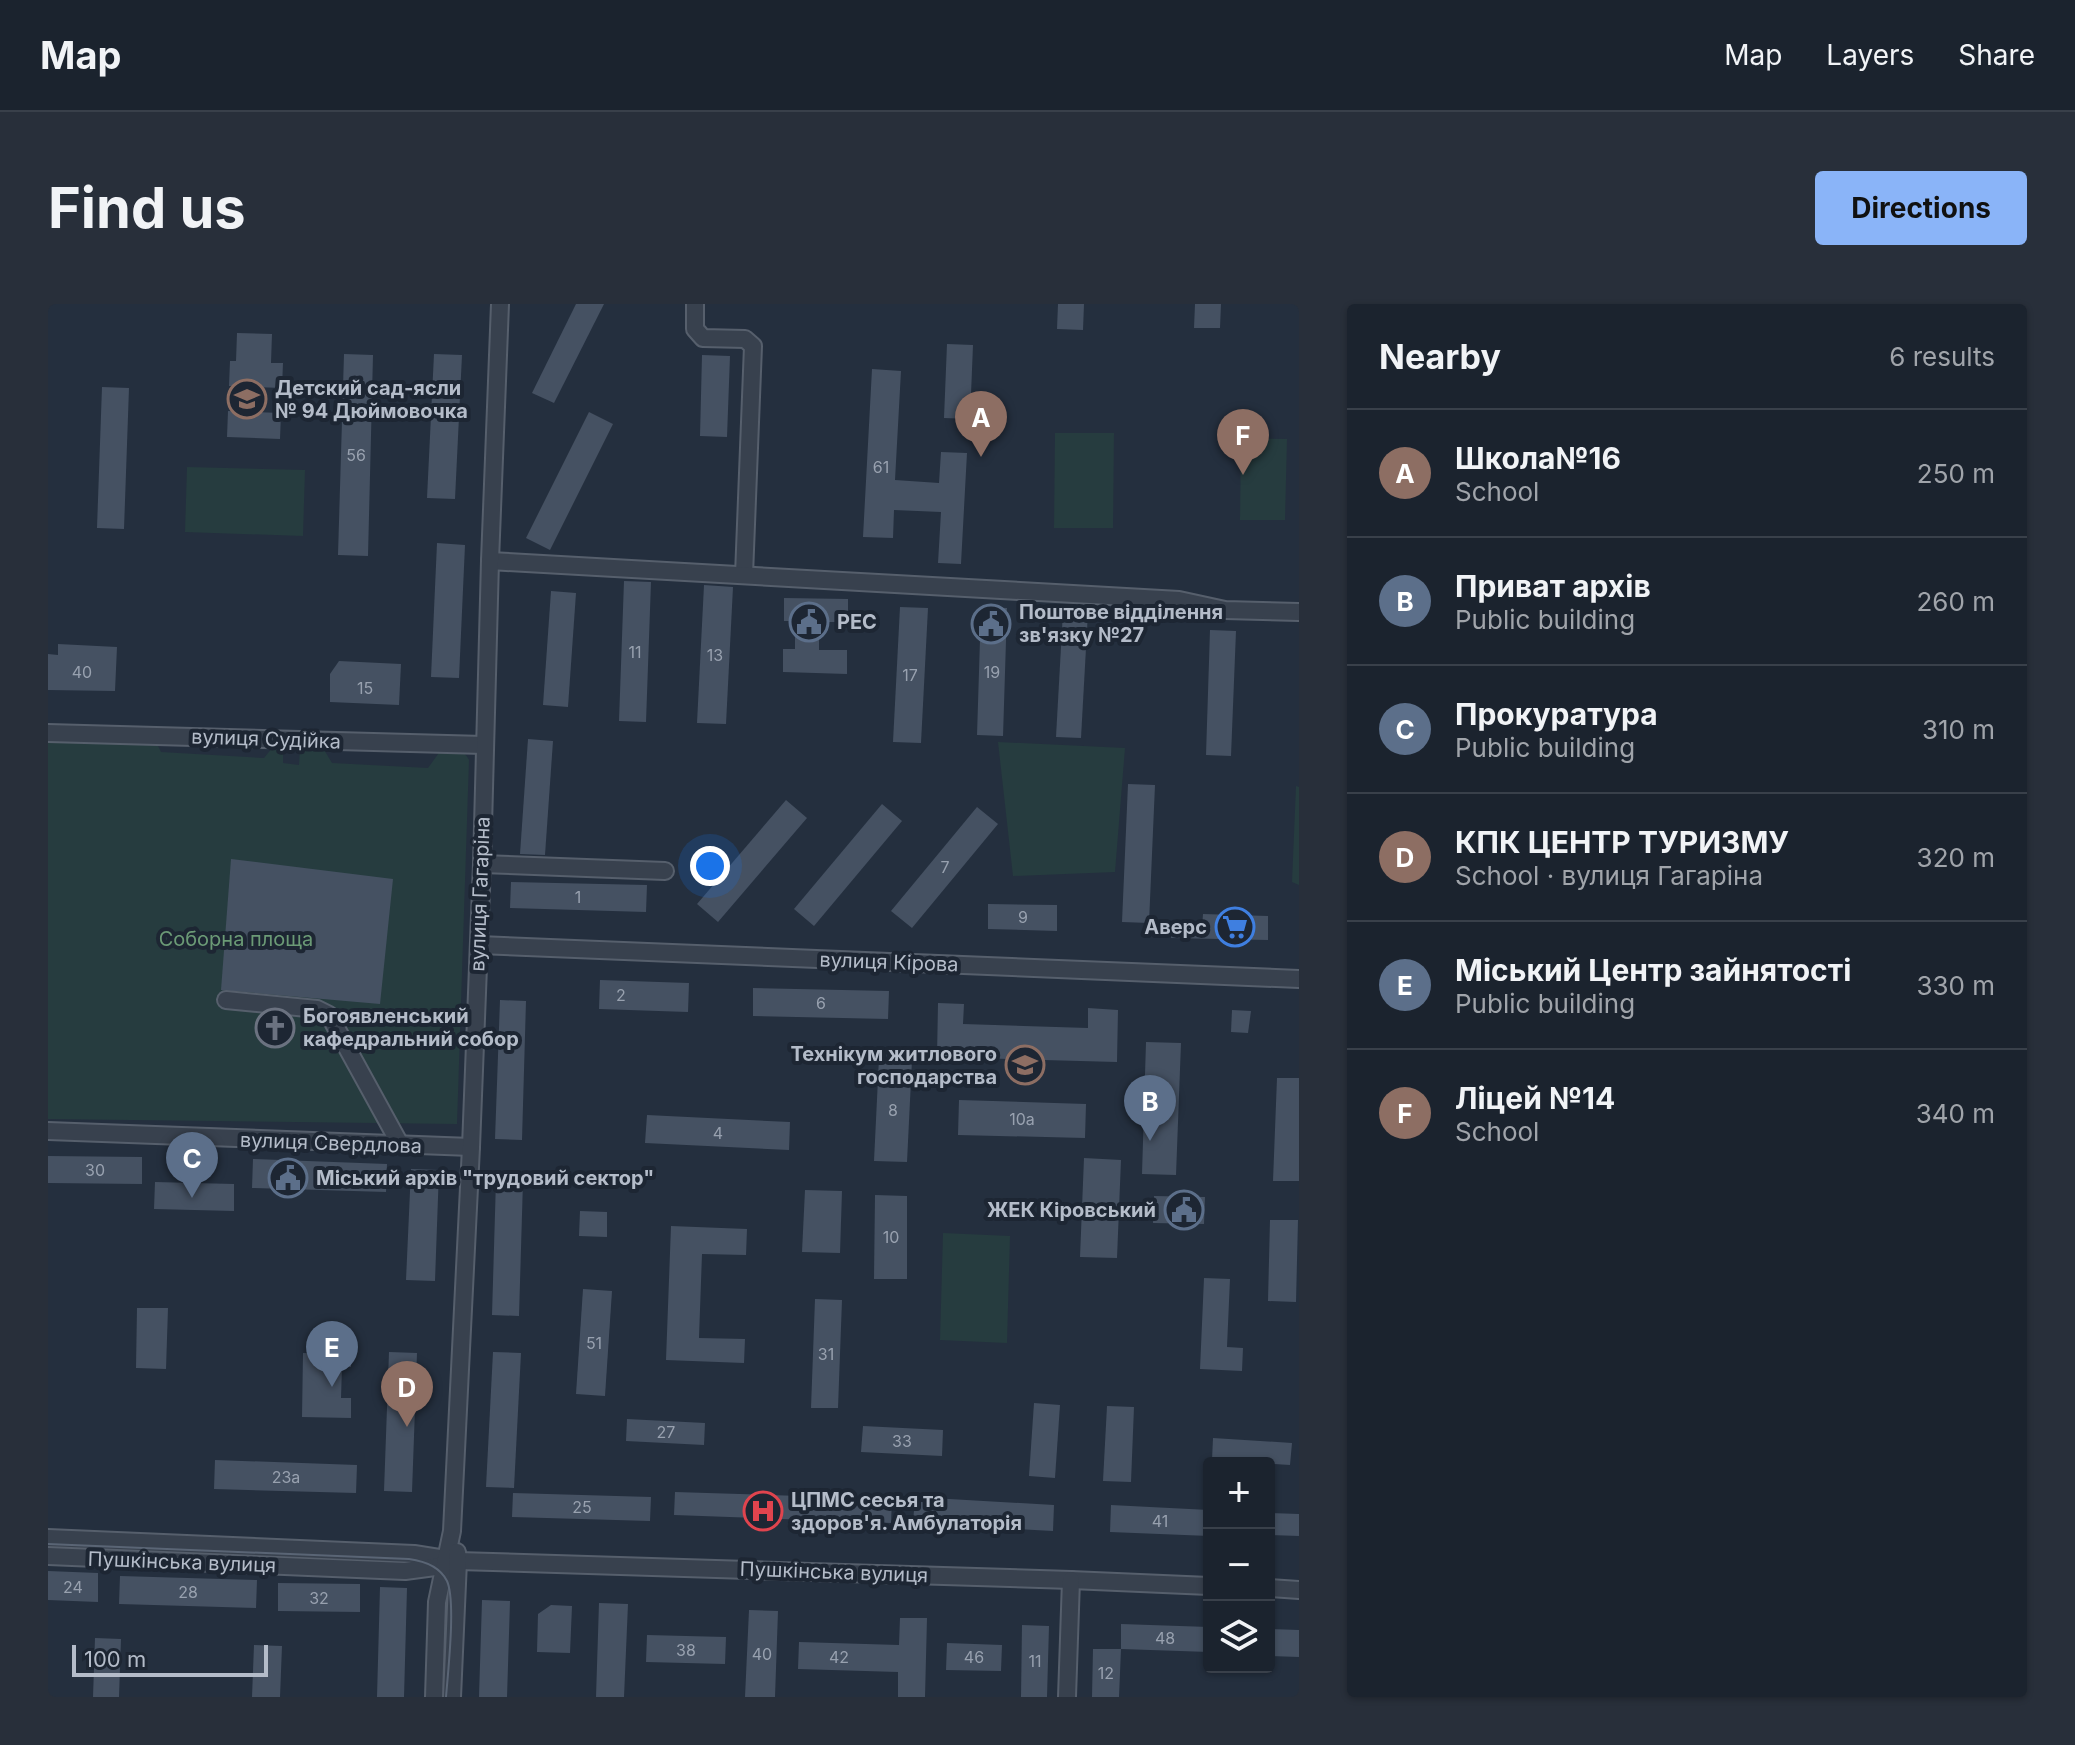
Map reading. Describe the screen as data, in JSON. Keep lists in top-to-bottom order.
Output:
{
  "streets": {
    "street": [
      "вулиця Судійка",
      "вулиця Гагаріна",
      "вулиця Кірова",
      "вулиця Свердлова",
      "Пушкінська вулиця"
    ]
  },
  "crossings": [
    ["вулиця Судійка", "вулиця Гагаріна"],
    ["вулиця Гагаріна", "вулиця Кірова"],
    ["вулиця Гагаріна", "вулиця Свердлова"],
    ["вулиця Гагаріна", "Пушкінська вулиця"]
  ],
  "parks": ["Соборна площа"],
  "places": {
    "school or university": ["Детский сад-ясли № 94 Дюймовочка", "Технікум житлового господарства"],
    "public building": [
      "РЕС",
      "Поштове відділення зв'язку №27",
      "Міський архів \"трудовий сектор\"",
      "ЖЕК Кіровський"
    ],
    "supermarket": ["Аверс"],
    "church": ["Богоявленський кафедральний собор"],
    "hospital": ["ЦПМС сесья та здоров'я. Амбулаторія"]
  },
  "house_numbers": [
    "56",
    "61",
    "11",
    "13",
    "40",
    "19",
    "17",
    "15",
    "7",
    "1",
    "9",
    "2",
    "6",
    "8",
    "10а",
    "4",
    "30",
    "10",
    "51",
    "31",
    "27",
    "33",
    "23а",
    "25",
    "41",
    "24",
    "28",
    "32",
    "48",
    "38",
    "40",
    "42",
    "46",
    "11",
    "12"
  ],
  "scale_bar": "100 m",
  "page": {
    "header": "Map",
    "nav": ["Map", "Layers", "Share"],
    "buttons": "Directions",
    "title": "Find us",
    "heading": ["Nearby", "6 results"],
    "pins": [
      "A",
      "F",
      "B",
      "C",
      "E",
      "D"
    ],
    "list": [
      {
        "mark": "A",
        "name": "Школа№16",
        "note": "School",
        "value": "250 m"
      },
      {
        "mark": "B",
        "name": "Приват архів",
        "note": "Public building",
        "value": "260 m"
      },
      {
        "mark": "C",
        "name": "Прокуратура",
        "note": "Public building",
        "value": "310 m"
      },
      {
        "mark": "D",
        "name": "КПК ЦЕНТР ТУРИЗМУ",
        "note": "School · вулиця Гагаріна",
        "value": "320 m"
      },
      {
        "mark": "E",
        "name": "Міський Центр зайнятості",
        "note": "Public building",
        "value": "330 m"
      },
      {
        "mark": "F",
        "name": "Ліцей №14",
        "note": "School",
        "value": "340 m"
      }
    ],
    "map_buttons": ["+", "−"],
    "scale": "100 m"
  }
}
